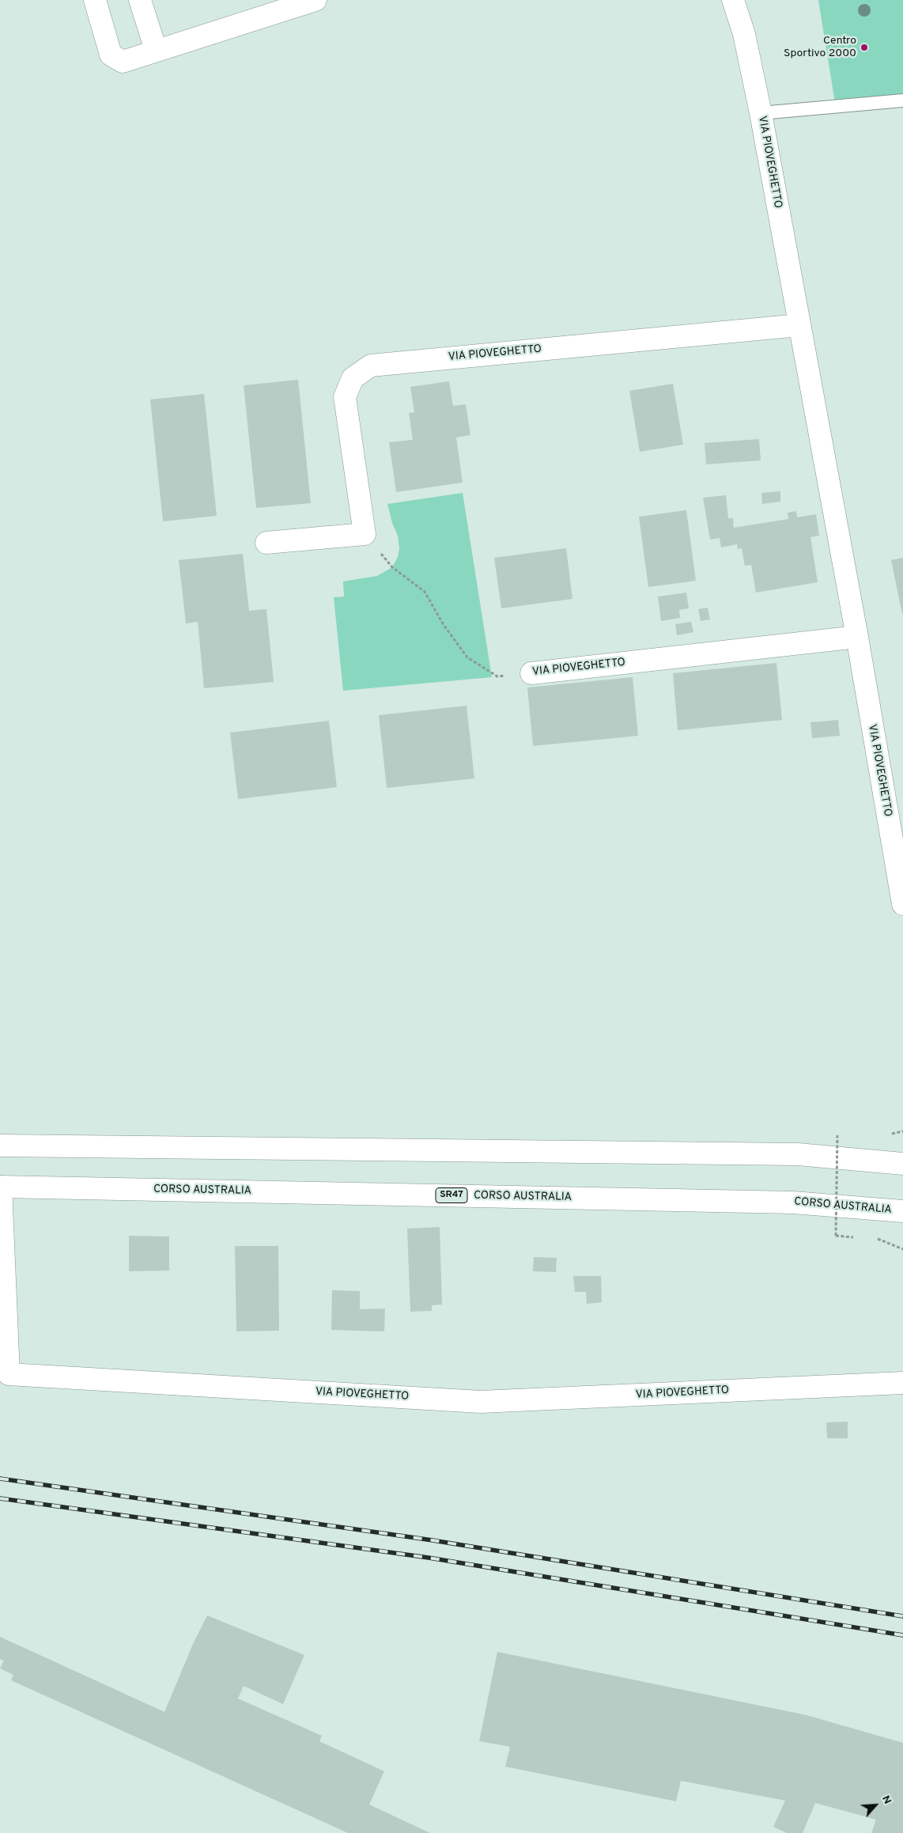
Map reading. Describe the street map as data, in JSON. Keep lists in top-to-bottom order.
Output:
{
  "streets": {
    "main road": ["VIA PIOVEGHETTO", "CORSO AUSTRALIA", "SR47"]
  },
  "crossings": [
    ["VIA PIOVEGHETTO", "CORSO AUSTRALIA"]
  ],
  "places": ["Centro Sportivo 2000"],
  "north": "top right"
}
